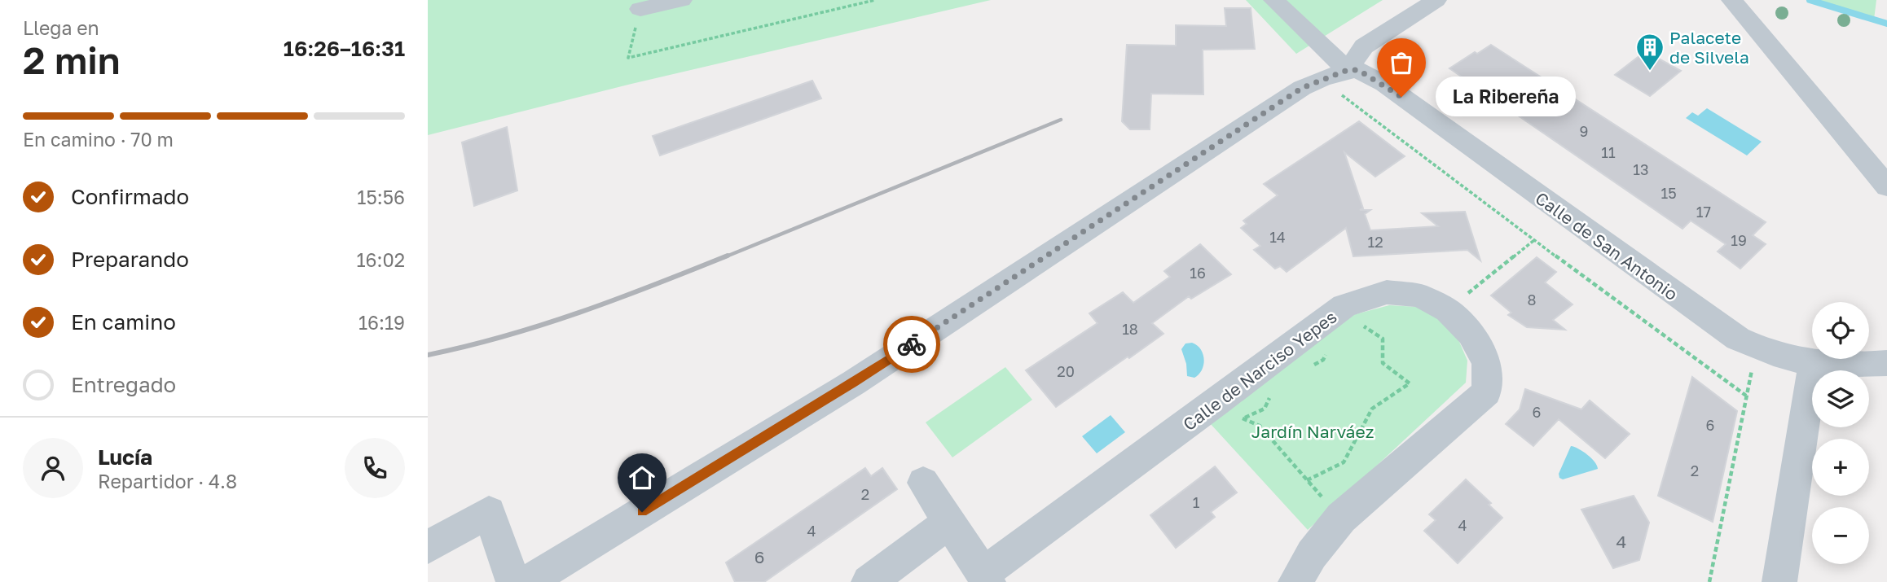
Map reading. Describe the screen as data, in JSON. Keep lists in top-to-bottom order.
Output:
{
  "streets": {
    "street": ["Calle de San Antonio", "Calle de Narciso Yepes"]
  },
  "parks": ["Jardín Narváez"],
  "places": {
    "building": ["Palacete de Silvela"],
    "other": ["La Ribereña"]
  },
  "house_numbers": [
    "9",
    "11",
    "13",
    "15",
    "17",
    "14",
    "19",
    "12",
    "16",
    "8",
    "18",
    "20",
    "6",
    "6",
    "2",
    "2",
    "1",
    "4",
    "4",
    "4",
    "6"
  ],
  "page": {
    "heading": ["2 min", "Llega en", "16:26–16:31"],
    "panel": ["Lucía", "Repartidor · 4.8"],
    "bubble": "La Ribereña",
    "bar": "En camino · 70 m",
    "list": [
      ["Confirmado", "15:56"],
      ["Preparando", "16:02"],
      ["En camino", "16:19"],
      "Entregado"
    ],
    "map_buttons": ["+", "−"]
  }
}
